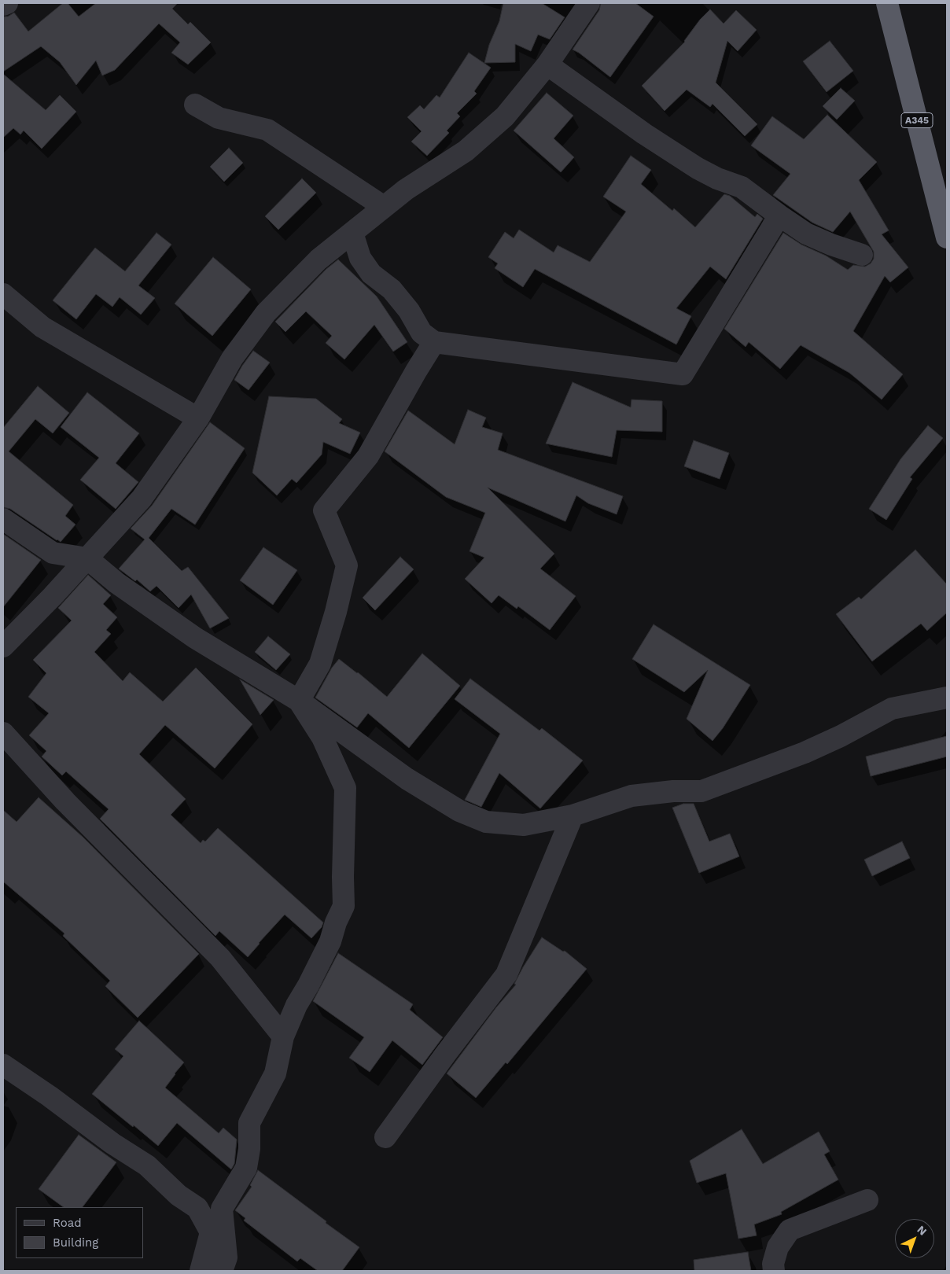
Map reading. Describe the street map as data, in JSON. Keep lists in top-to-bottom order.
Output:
{
  "streets": {
    "highway": ["A345"]
  },
  "legend": ["Road", "Building"],
  "north": "top right"
}
